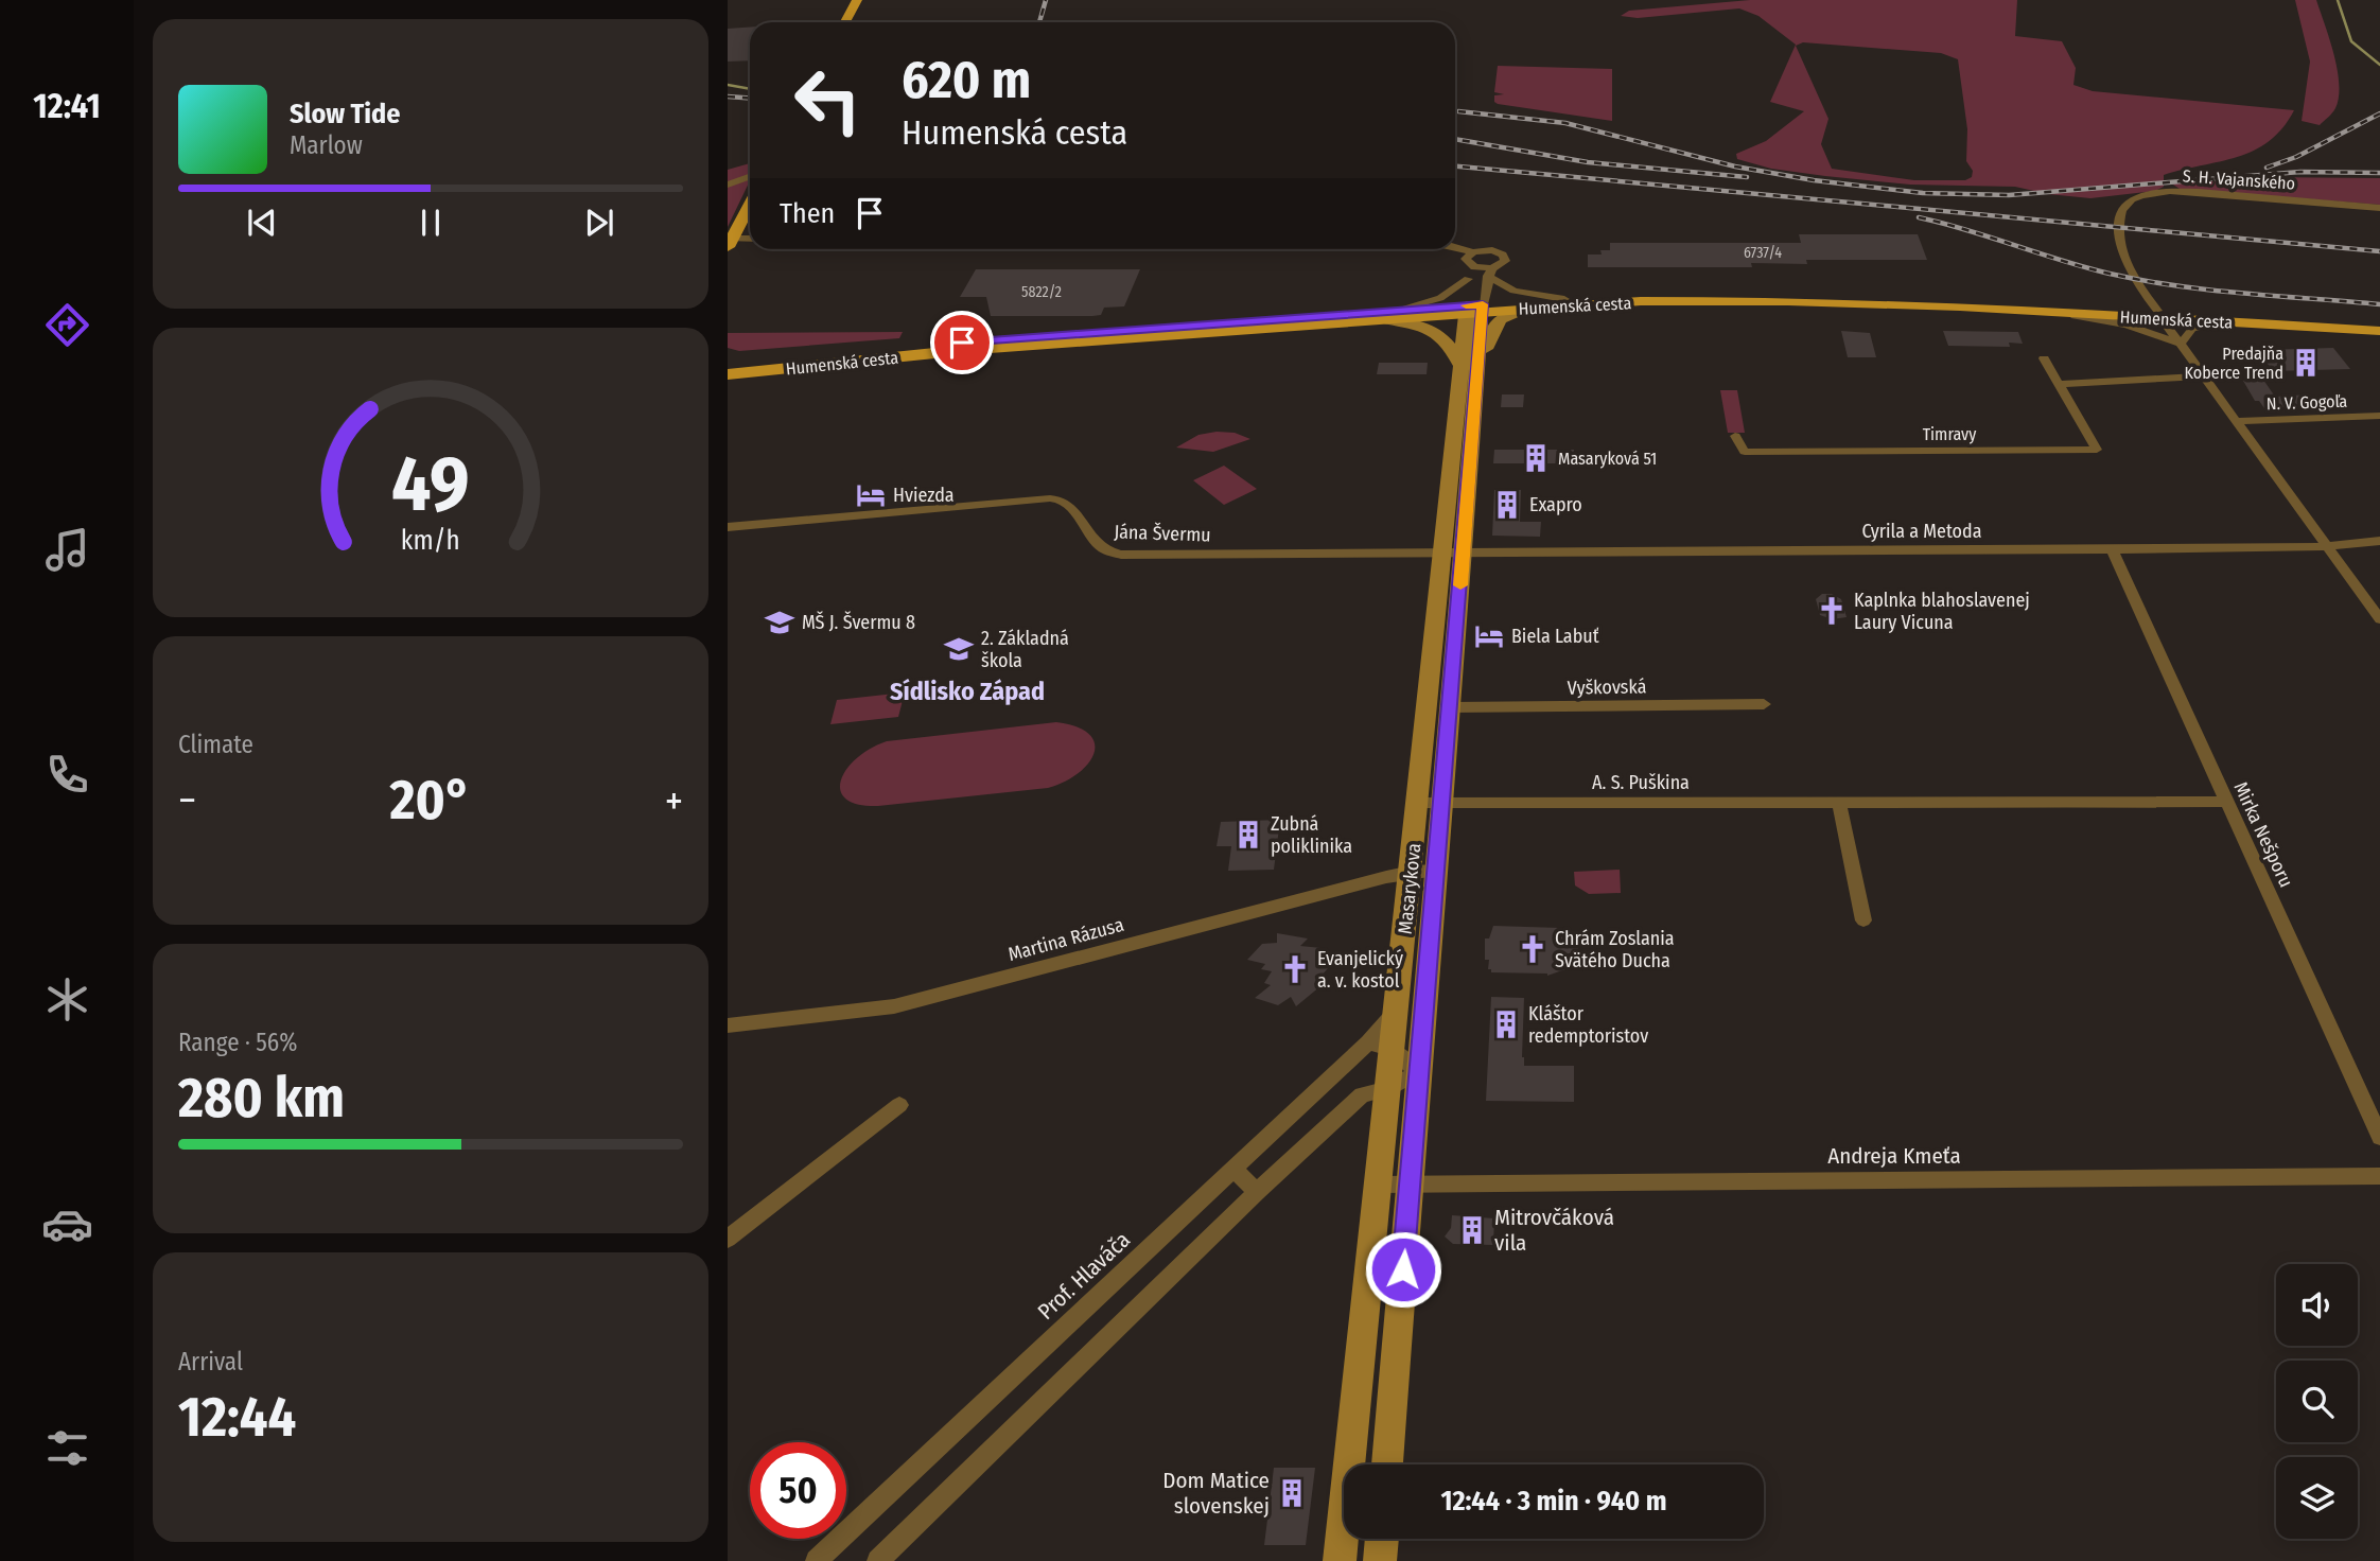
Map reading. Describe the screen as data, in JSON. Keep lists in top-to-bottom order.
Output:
{
  "streets": {
    "main road": ["Humenská cesta", "Masarykova"],
    "street": [
      "S. H. Vajanského",
      "N. V. Gogoľa",
      "Timravy",
      "Cyrila a Metoda",
      "Jána Švermu",
      "Vyškovská",
      "A. S. Puškina",
      "Mirka Nešporu",
      "Martina Rázusa",
      "Andreja Kmeťa",
      "Prof. Hlaváča"
    ]
  },
  "crossings": [
    ["S. H. Vajanského", "Humenská cesta"],
    ["S. H. Vajanského", "N. V. Gogoľa"],
    ["S. H. Vajanského", "Cyrila a Metoda"],
    ["Humenská cesta", "Masarykova"],
    ["Cyrila a Metoda", "Jána Švermu"],
    ["Cyrila a Metoda", "Mirka Nešporu"],
    ["Cyrila a Metoda", "Masarykova"],
    ["Jána Švermu", "Masarykova"],
    ["Vyškovská", "Masarykova"],
    ["A. S. Puškina", "Mirka Nešporu"],
    ["A. S. Puškina", "Masarykova"],
    ["Masarykova", "Martina Rázusa"],
    ["Masarykova", "Andreja Kmeťa"],
    ["Masarykova", "Prof. Hlaváča"]
  ],
  "districts": ["Sídlisko Západ"],
  "places": {
    "building": [
      "Predajňa Koberce Trend",
      "Masaryková 51",
      "Exapro",
      "Zubná poliklinika",
      "Kláštor redemptoristov",
      "Mitrovčáková vila",
      "Dom Matice slovenskej"
    ],
    "hotel": ["Hviezda", "Biela Labuť"],
    "church": ["Kaplnka blahoslavenej Laury Vicuna", "Chrám Zoslania Svätého Ducha", "Evanjelický a. v. kostol"],
    "school or university": ["MŠ J. Švermu 8", "2. Základná škola"]
  },
  "house_numbers": ["6737/4", "5822/2"],
  "page": {
    "tabs": "12:41",
    "turn": ["620 m", "Humenská cesta"],
    "song": ["Slow Tide", "Marlow"],
    "then": "Then",
    "tile": [
      "Climate",
      ["Range · 56%", "280 km"],
      ["Arrival", "12:44"]
    ],
    "heat": ["−", "20°", "+"],
    "limit": "50",
    "trip": "12:44 · 3 min · 940 m",
    "gauge": ["49", "km/h"]
  }
}
